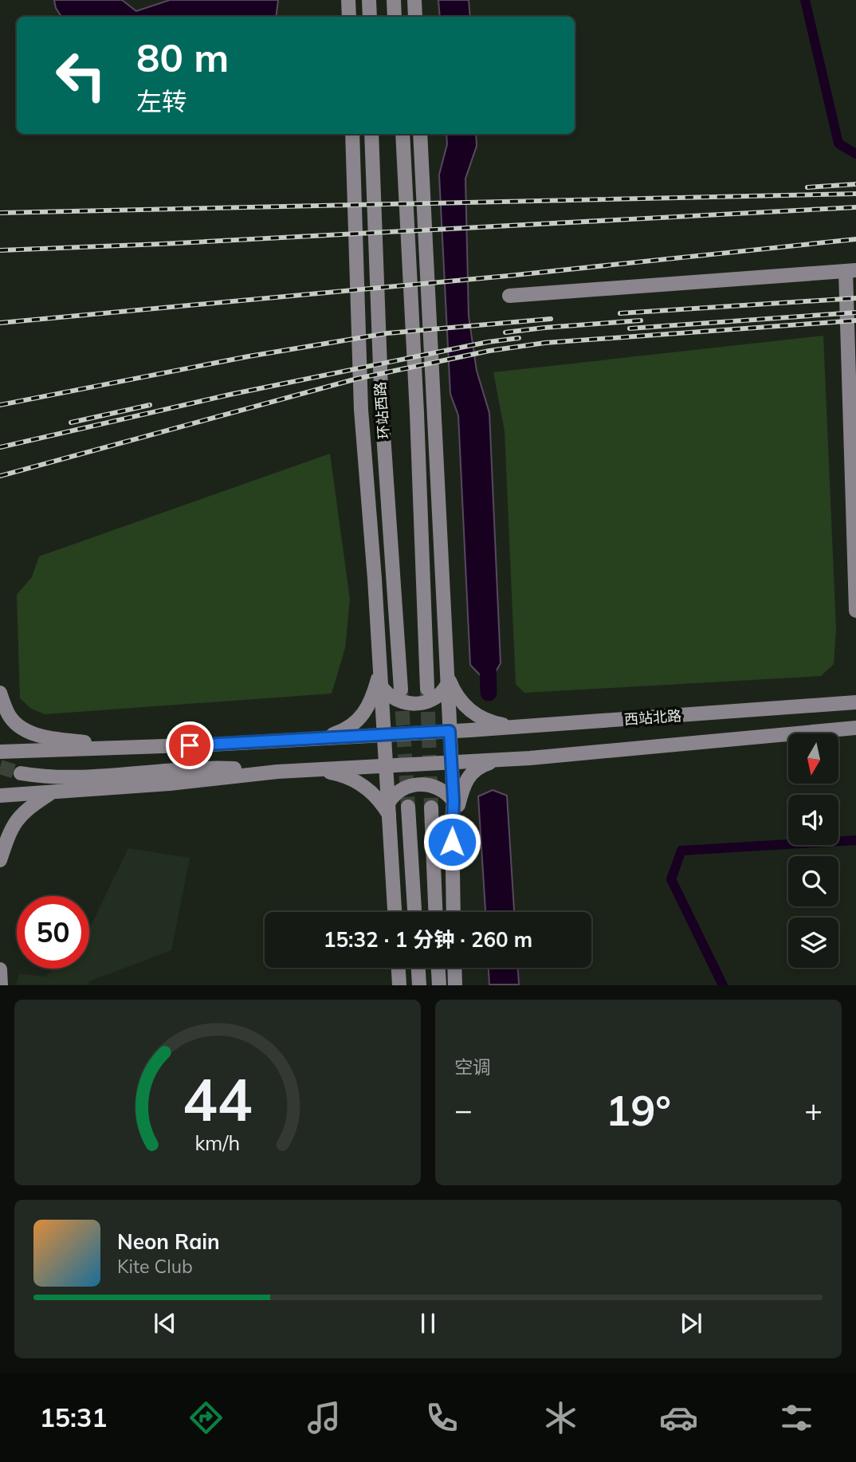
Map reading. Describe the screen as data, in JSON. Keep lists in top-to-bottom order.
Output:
{
  "streets": {
    "main road": ["环站西路", "西站北路"]
  },
  "north": "bottom",
  "page": {
    "turn": ["80 m", "左转"],
    "limit": "50",
    "trip": "15:32 · 1 分钟 · 260 m",
    "tile": "空调",
    "heat": ["−", "19°", "+"],
    "song": ["Neon Rain", "Kite Club"],
    "tabs": "15:31",
    "gauge": ["44", "km/h"]
  }
}
